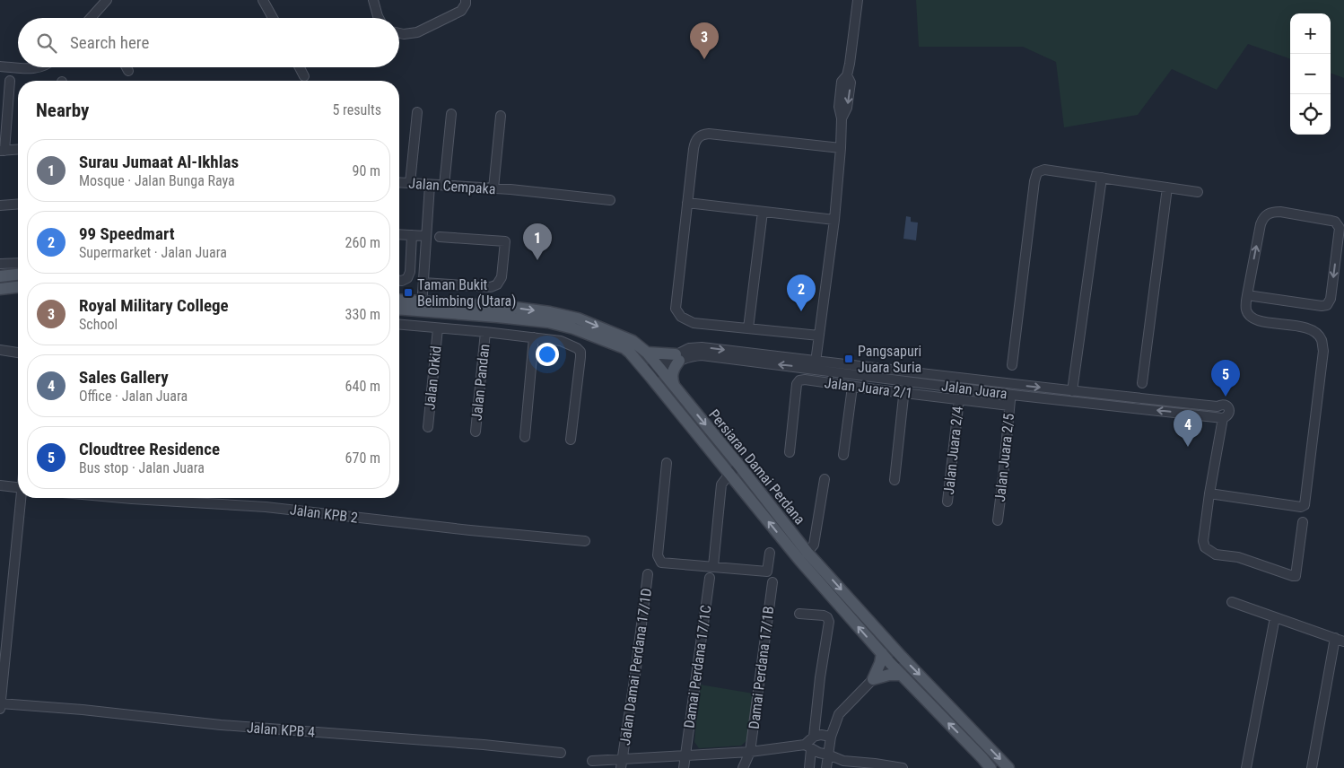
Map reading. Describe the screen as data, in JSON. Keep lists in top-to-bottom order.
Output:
{
  "streets": {
    "main road": ["Persiaran Damai Perdana"],
    "street": [
      "Jalan Cempaka",
      "Jalan Orkid",
      "Jalan Pandan",
      "Jalan Juara 2/1",
      "Jalan Juara",
      "Jalan Juara 2/4",
      "Jalan Juara 2/5",
      "Jalan KPB 2",
      "Jalan Damai Perdana 17/1D",
      "Damai Perdana 17/1C",
      "Damai Perdana 17/1B",
      "Jalan KPB 4"
    ]
  },
  "crossings": [
    ["Jalan Juara 2/1", "Jalan Juara 2/4"],
    ["Jalan Juara 2/1", "Jalan Juara 2/5"],
    ["Jalan Juara", "Jalan Juara 2/5"],
    ["Jalan Juara", "Persiaran Damai Perdana"]
  ],
  "places": {
    "transit": ["Taman Bukit Belimbing (Utara)", "Pangsapuri Juara Suria"]
  },
  "page": {
    "map_buttons": ["+", "−"],
    "search": "Search here",
    "pins": [
      "3",
      "1",
      "2",
      "5",
      "4"
    ],
    "heading": ["Nearby", "5 results"],
    "list": [
      {
        "mark": "1",
        "name": "Surau Jumaat Al-Ikhlas",
        "note": "Mosque · Jalan Bunga Raya",
        "value": "90 m"
      },
      {
        "mark": "2",
        "name": "99 Speedmart",
        "note": "Supermarket · Jalan Juara",
        "value": "260 m"
      },
      {
        "mark": "3",
        "name": "Royal Military College",
        "note": "School",
        "value": "330 m"
      },
      {
        "mark": "4",
        "name": "Sales Gallery",
        "note": "Office · Jalan Juara",
        "value": "640 m"
      },
      {
        "mark": "5",
        "name": "Cloudtree Residence",
        "note": "Bus stop · Jalan Juara",
        "value": "670 m"
      }
    ]
  }
}
